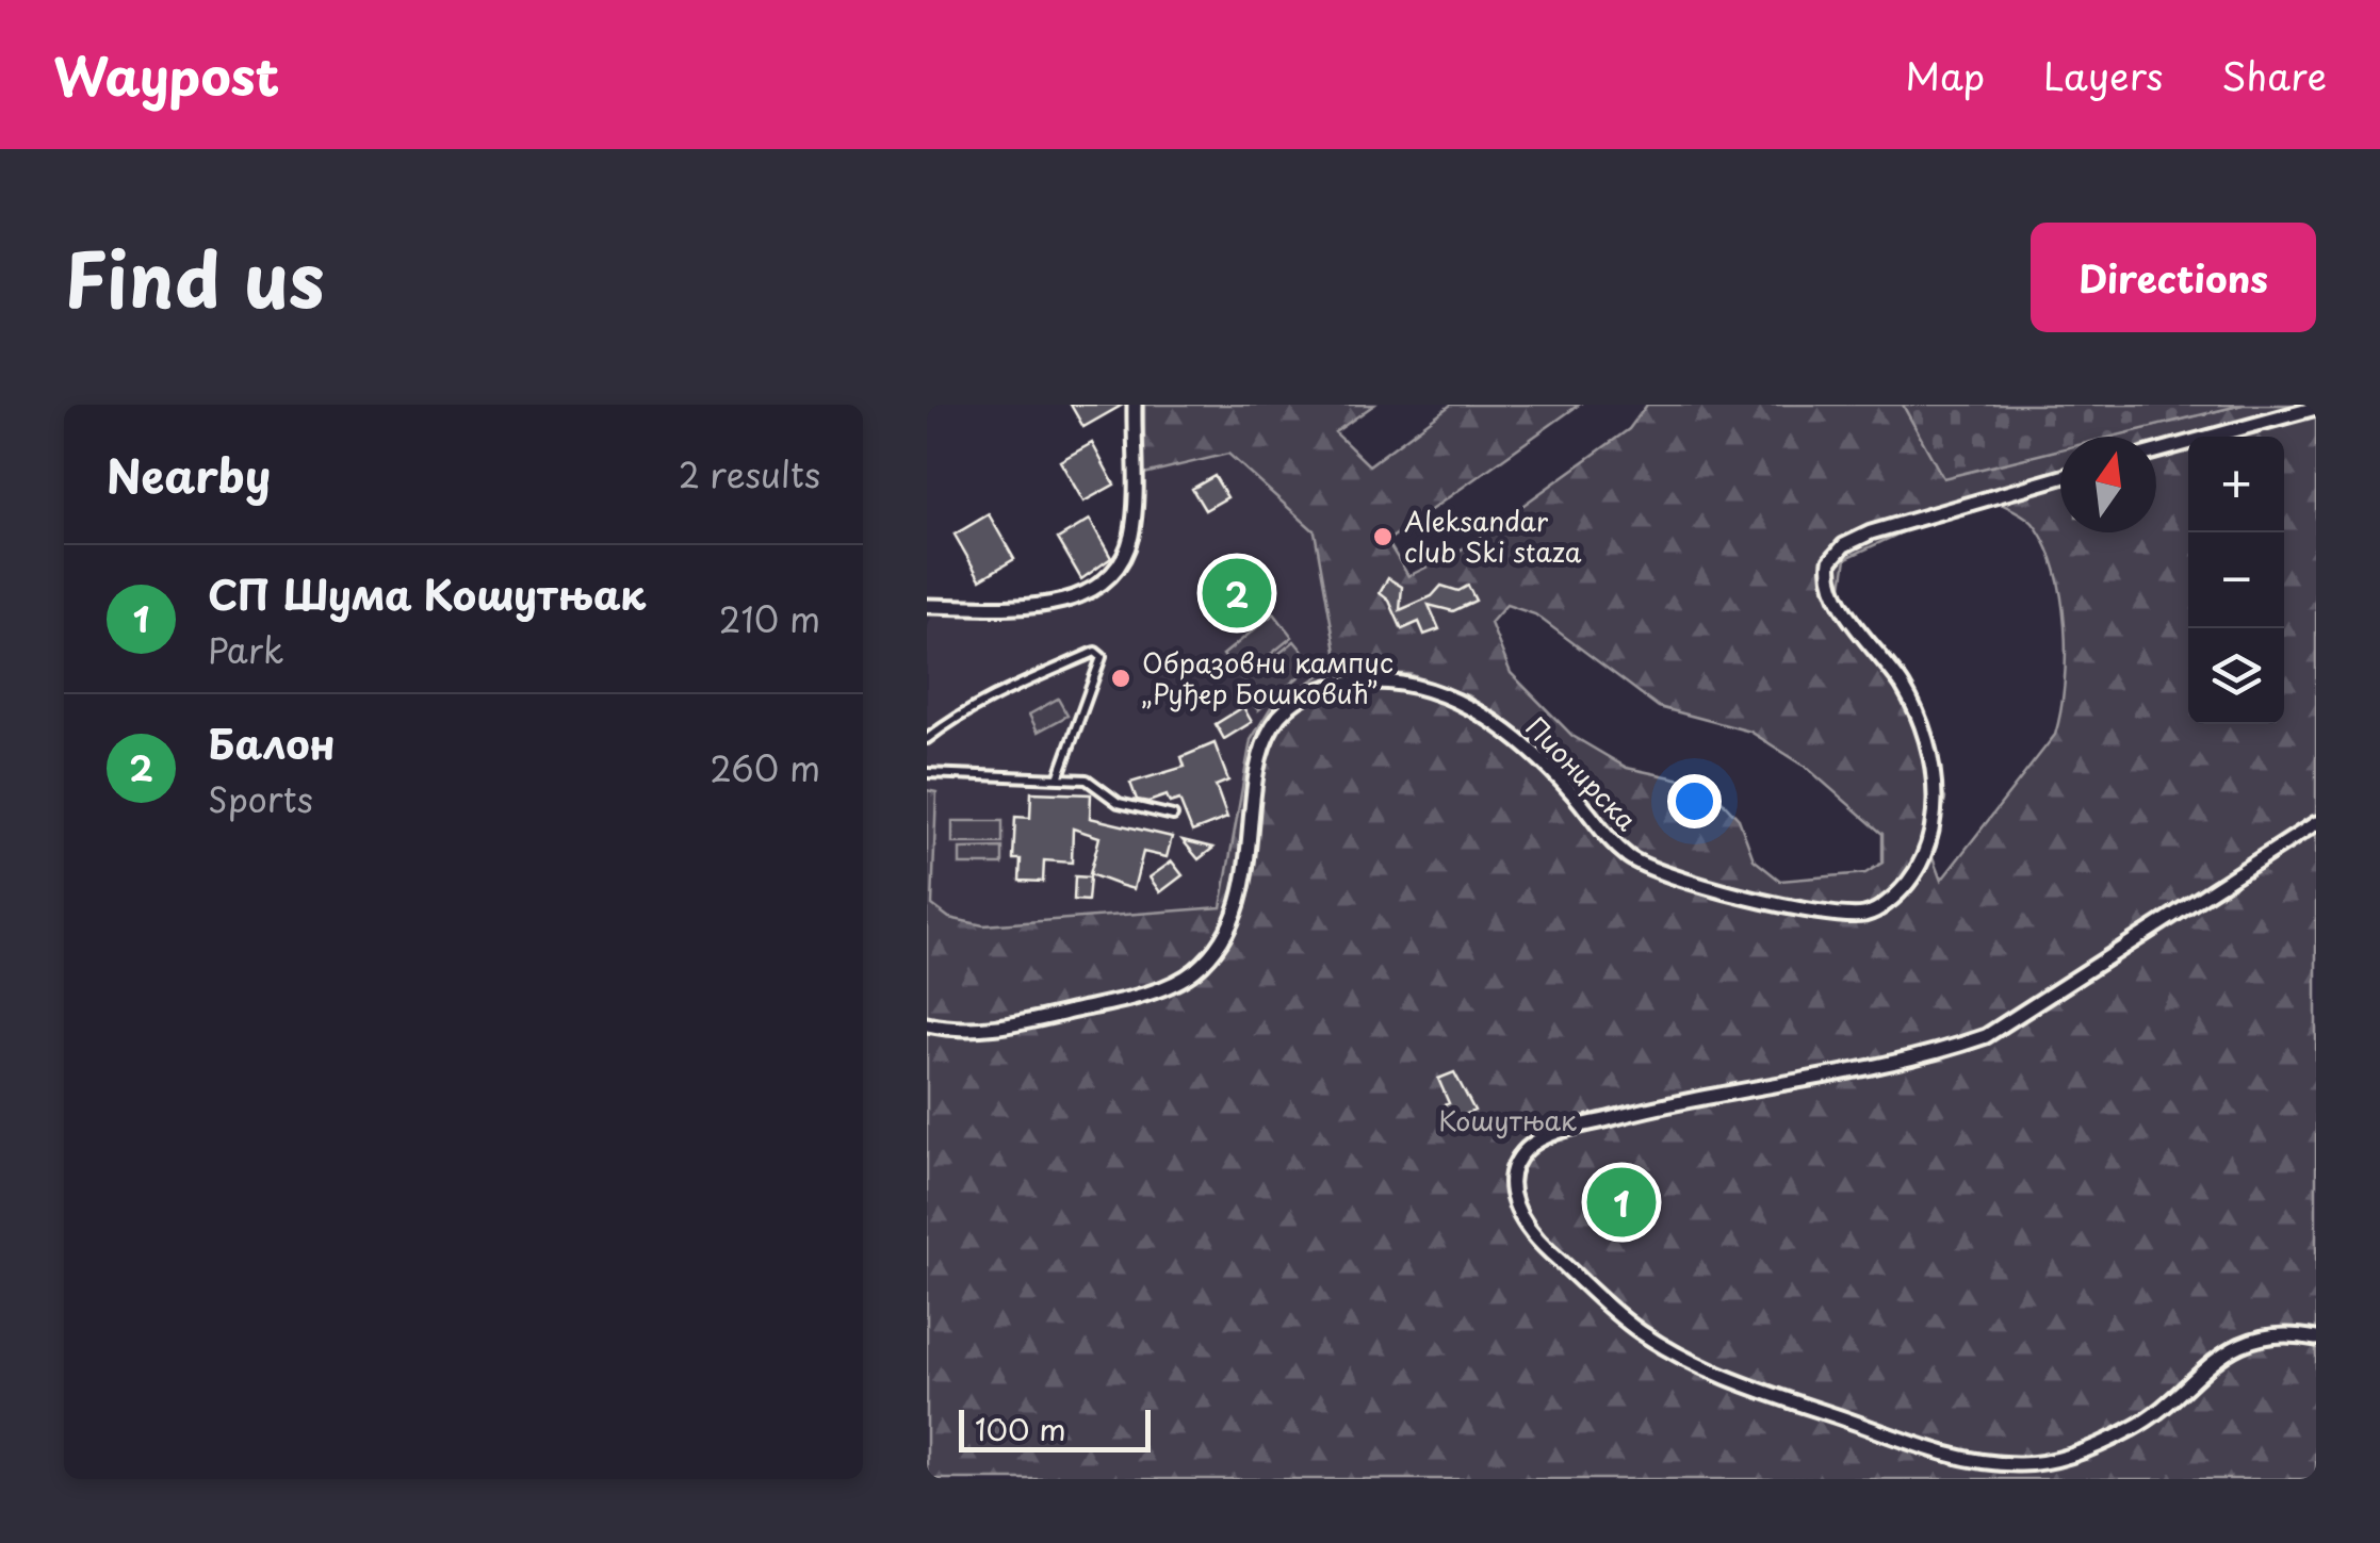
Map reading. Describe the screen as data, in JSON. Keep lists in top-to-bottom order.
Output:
{
  "streets": {
    "street": ["Пионирска"]
  },
  "parks": ["Кошутњак"],
  "places": ["Aleksandar club Ski staza", "Образовни кампус „Руђер Бошковић”"],
  "scale_bar": "100 m",
  "north": "top",
  "page": {
    "header": "Waypost",
    "nav": ["Map", "Layers", "Share"],
    "title": "Find us",
    "buttons": "Directions",
    "heading": ["Nearby", "2 results"],
    "map_buttons": ["+", "−"],
    "list": [
      {
        "mark": "1",
        "name": "СП Шума Кошутњак",
        "note": "Park",
        "value": "210 m"
      },
      {
        "mark": "2",
        "name": "Балон",
        "note": "Sports",
        "value": "260 m"
      }
    ],
    "pins": ["2", "1"],
    "scale": "100 m"
  }
}
